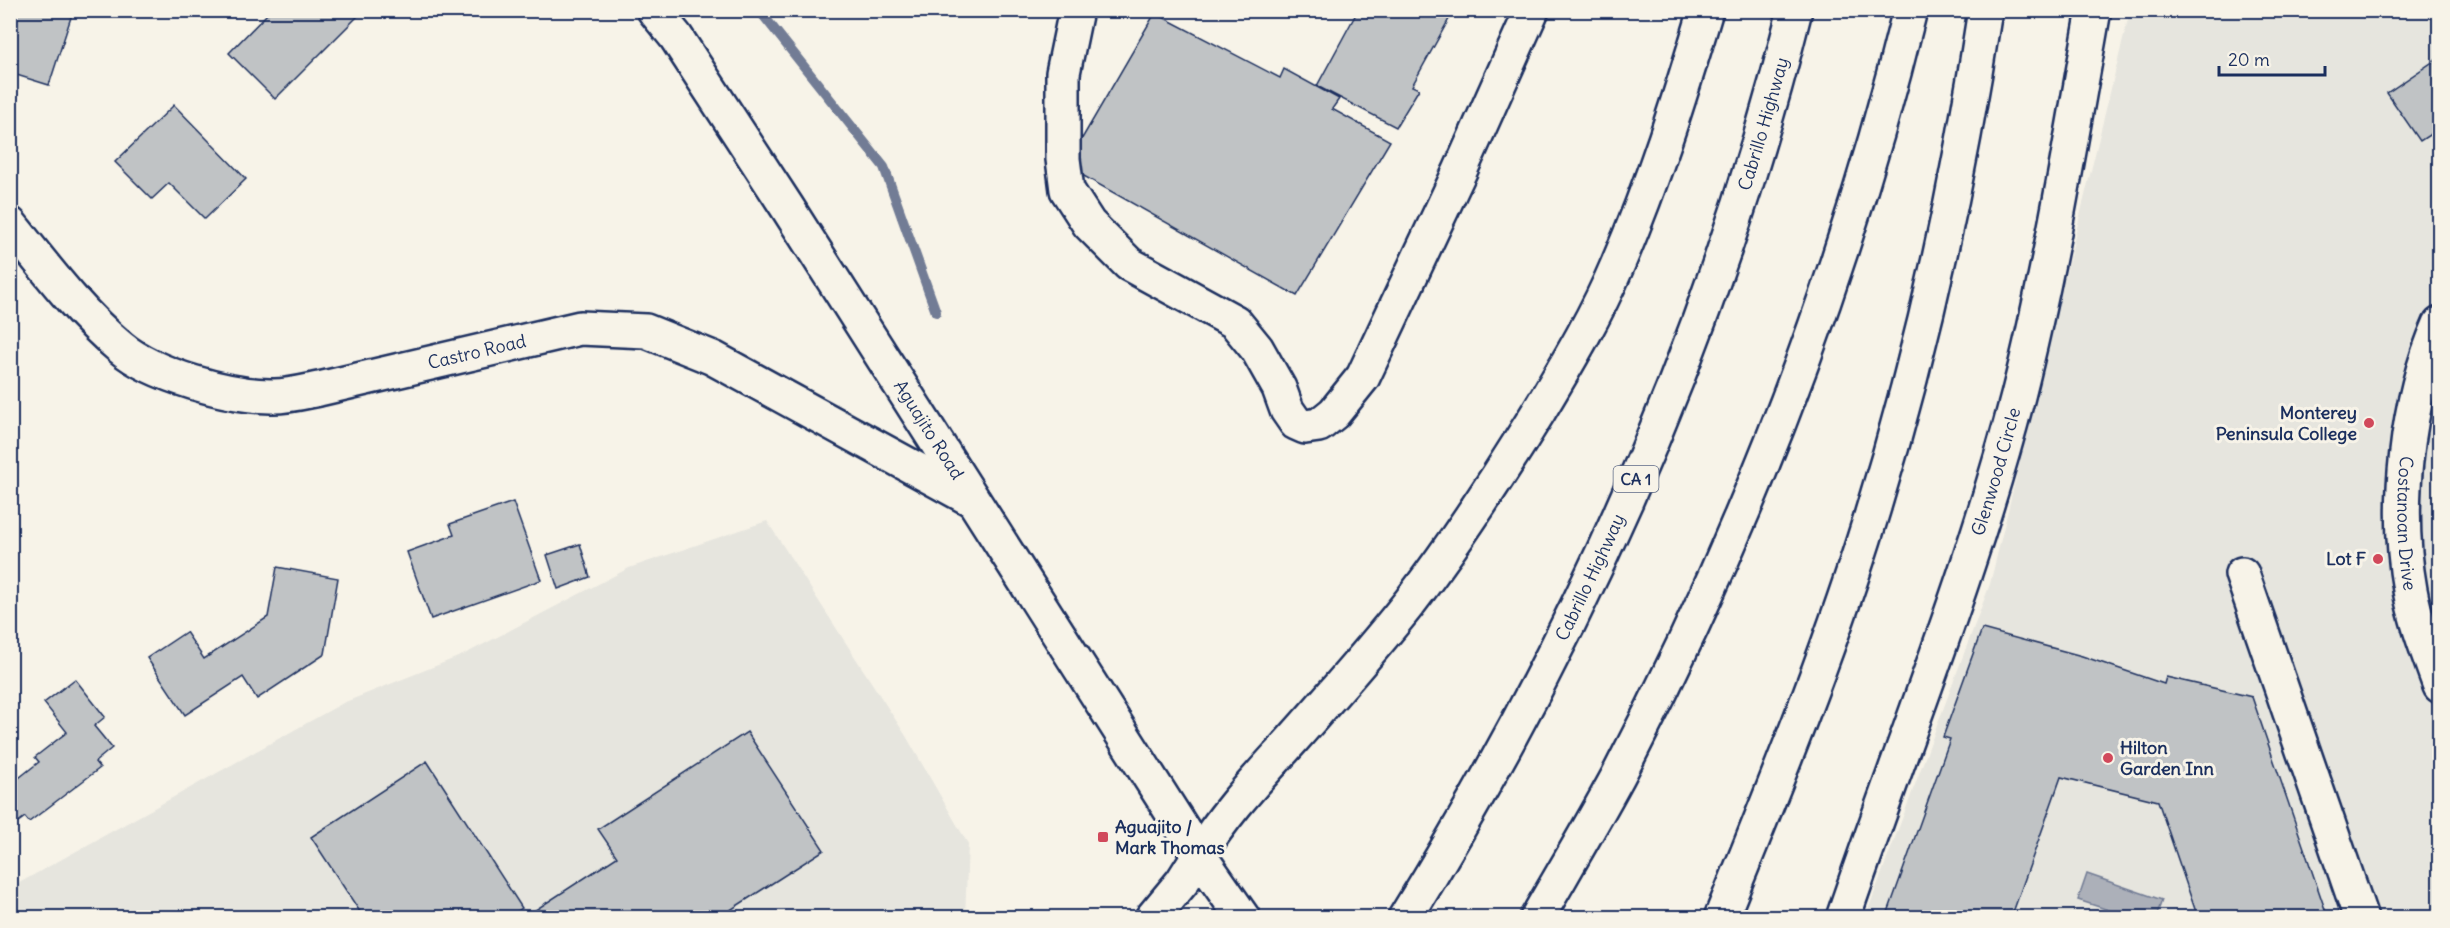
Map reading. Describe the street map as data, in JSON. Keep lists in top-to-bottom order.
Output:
{
  "streets": {
    "main road": [
      "Cabrillo Highway",
      "Castro Road",
      "Aguajito Road",
      "Glenwood Circle",
      "CA 1",
      "Costanoan Drive"
    ]
  },
  "crossings": [
    ["Castro Road", "Aguajito Road"]
  ],
  "places": {
    "other": ["Monterey Peninsula College", "Lot F", "Hilton Garden Inn"],
    "transit": ["Aguajito / Mark Thomas"]
  },
  "scale_bar": "20 m"
}
